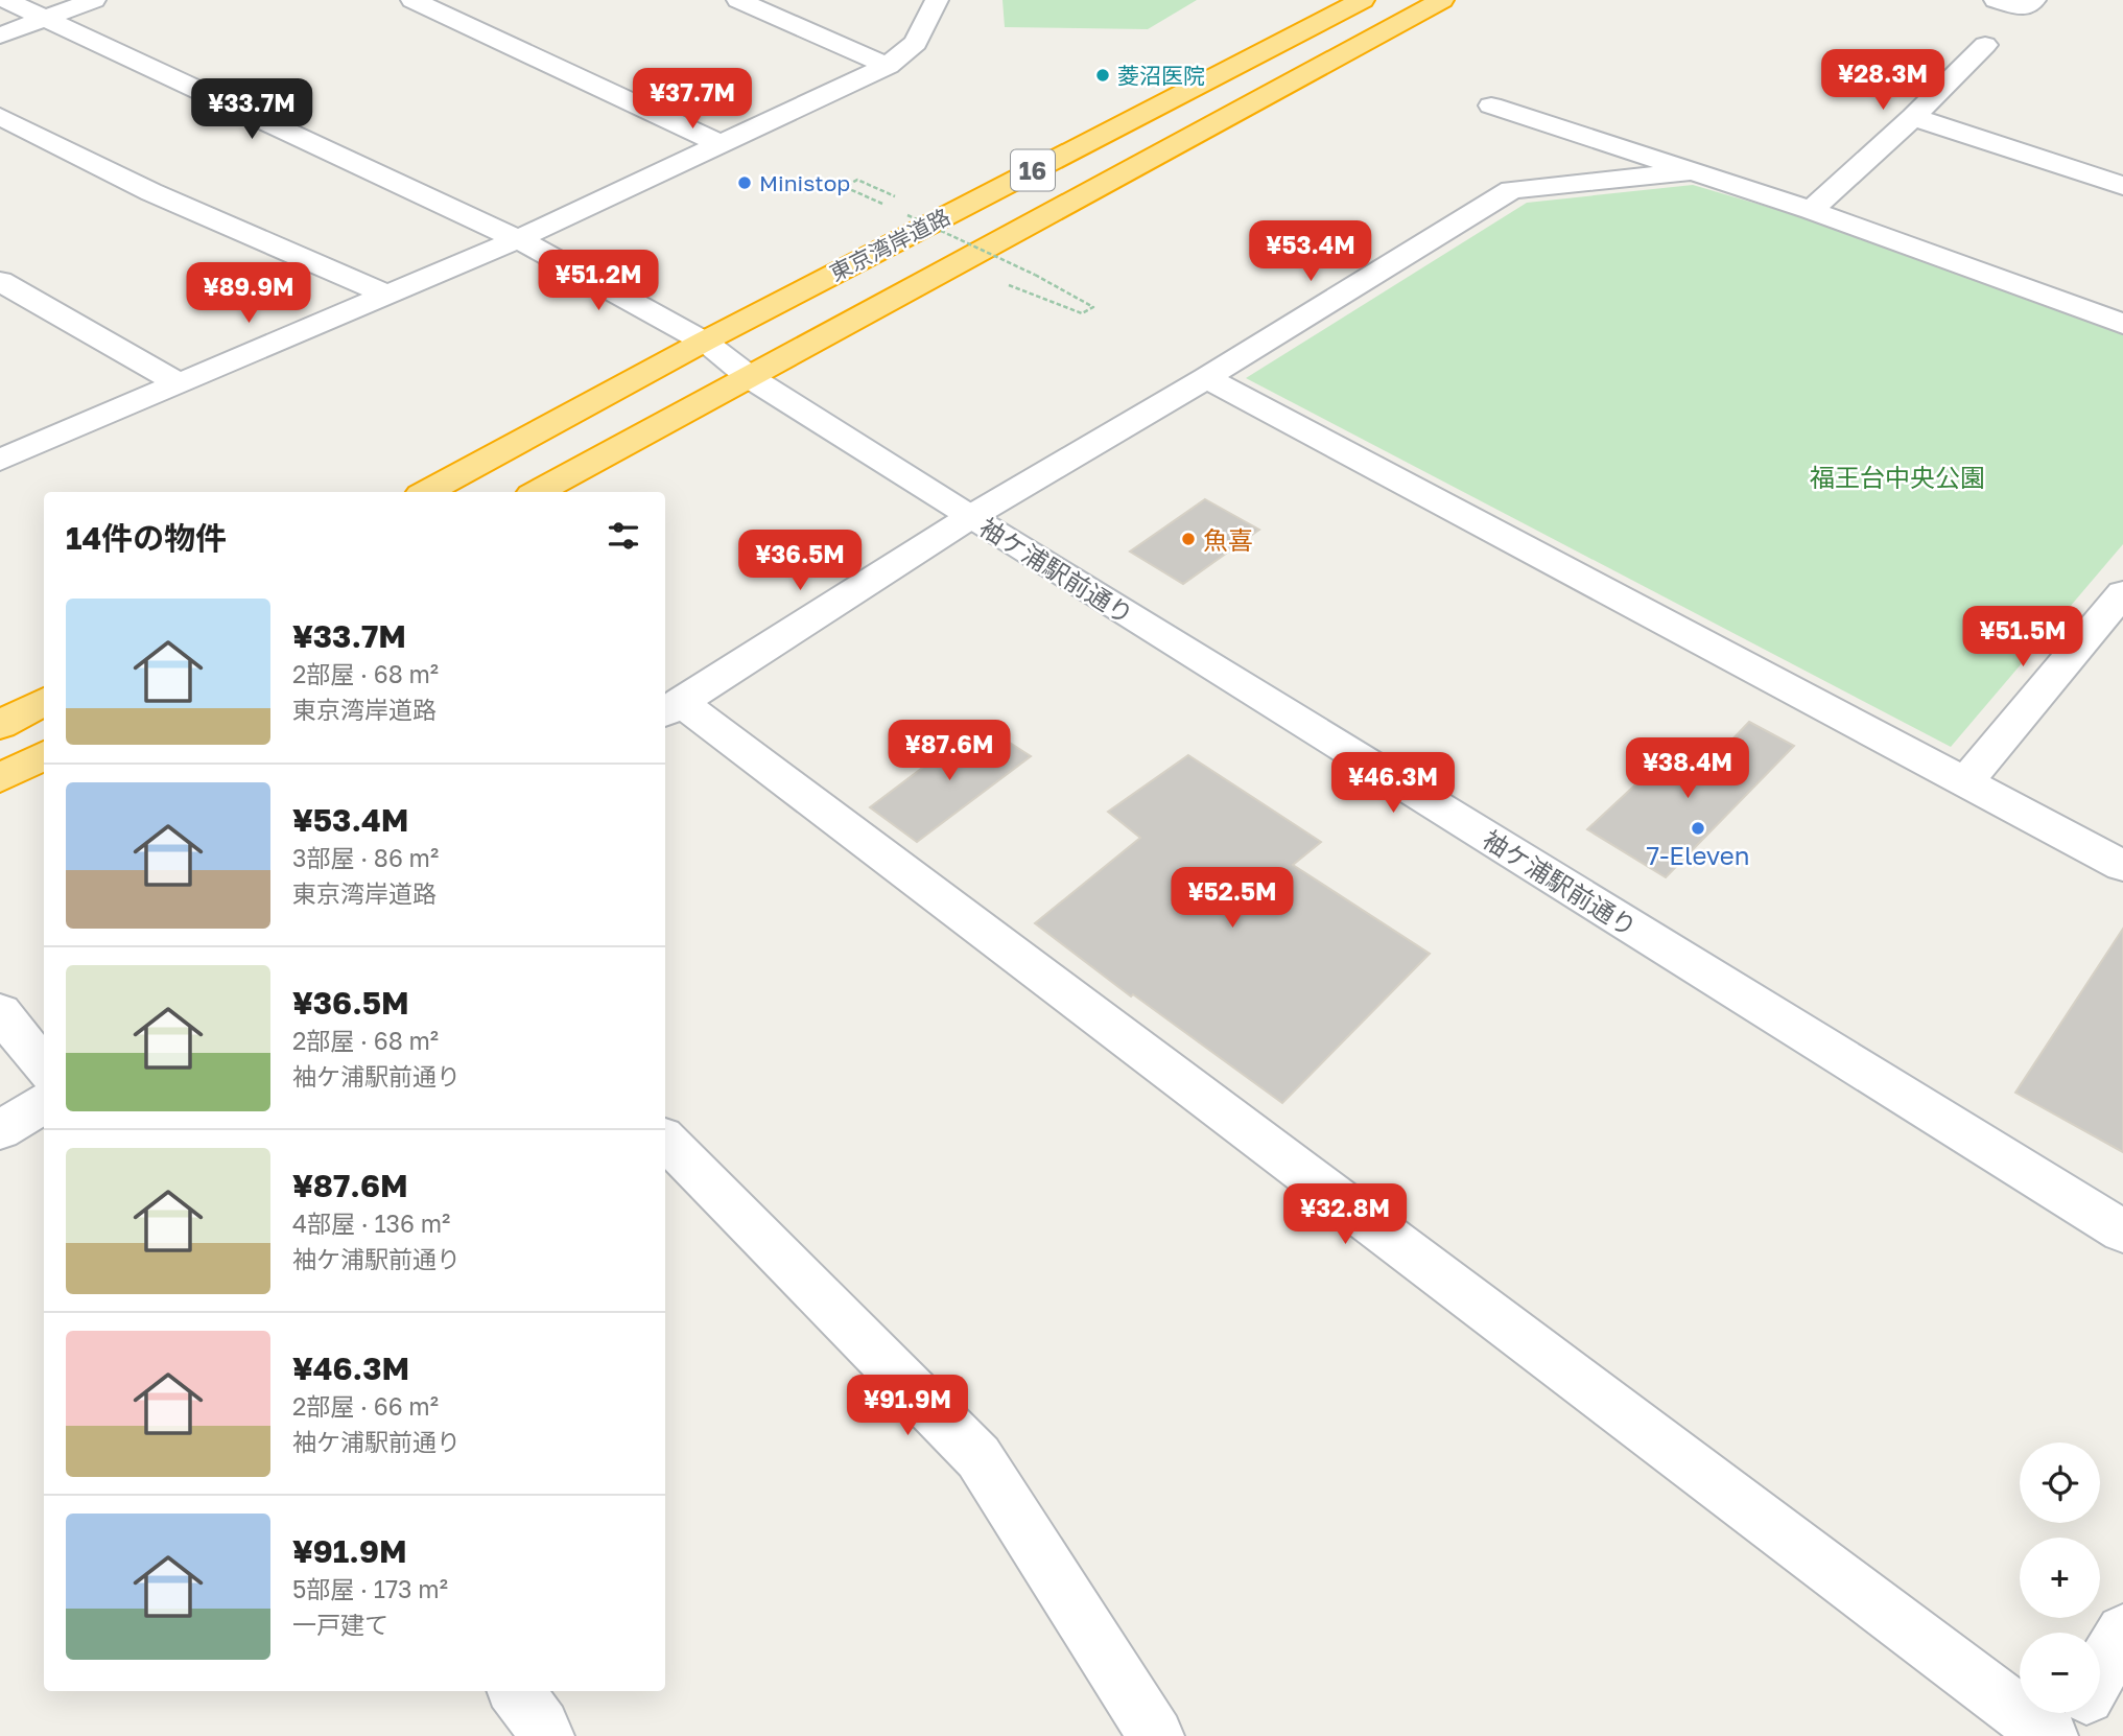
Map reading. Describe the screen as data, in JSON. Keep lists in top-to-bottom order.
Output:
{
  "streets": {
    "highway": ["16", "東京湾岸道路"],
    "street": ["袖ケ浦駅前通り"]
  },
  "crossings": [
    ["東京湾岸道路", "袖ケ浦駅前通り"]
  ],
  "parks": ["福王台中央公園"],
  "places": [
    "菱沼医院",
    "Ministop",
    "魚喜",
    "7-Eleven"
  ],
  "page": {
    "price": [
      "¥28.3M",
      "¥37.7M",
      "¥33.7M",
      "¥53.4M",
      "¥51.2M",
      "¥89.9M",
      "¥36.5M",
      "¥51.5M",
      "¥87.6M",
      "¥38.4M",
      "¥46.3M",
      "¥52.5M",
      "¥32.8M",
      "¥91.9M"
    ],
    "heading": "14件の物件",
    "list": [
      {
        "name": "¥33.7M",
        "note": "2部屋 · 68 m² · 東京湾岸道路"
      },
      {
        "name": "¥53.4M",
        "note": "3部屋 · 86 m² · 東京湾岸道路"
      },
      {
        "name": "¥36.5M",
        "note": "2部屋 · 68 m² · 袖ケ浦駅前通り"
      },
      {
        "name": "¥87.6M",
        "note": "4部屋 · 136 m² · 袖ケ浦駅前通り"
      },
      {
        "name": "¥46.3M",
        "note": "2部屋 · 66 m² · 袖ケ浦駅前通り"
      },
      {
        "name": "¥91.9M",
        "note": "5部屋 · 173 m² · 一戸建て"
      }
    ],
    "map_buttons": ["+", "−"]
  }
}
